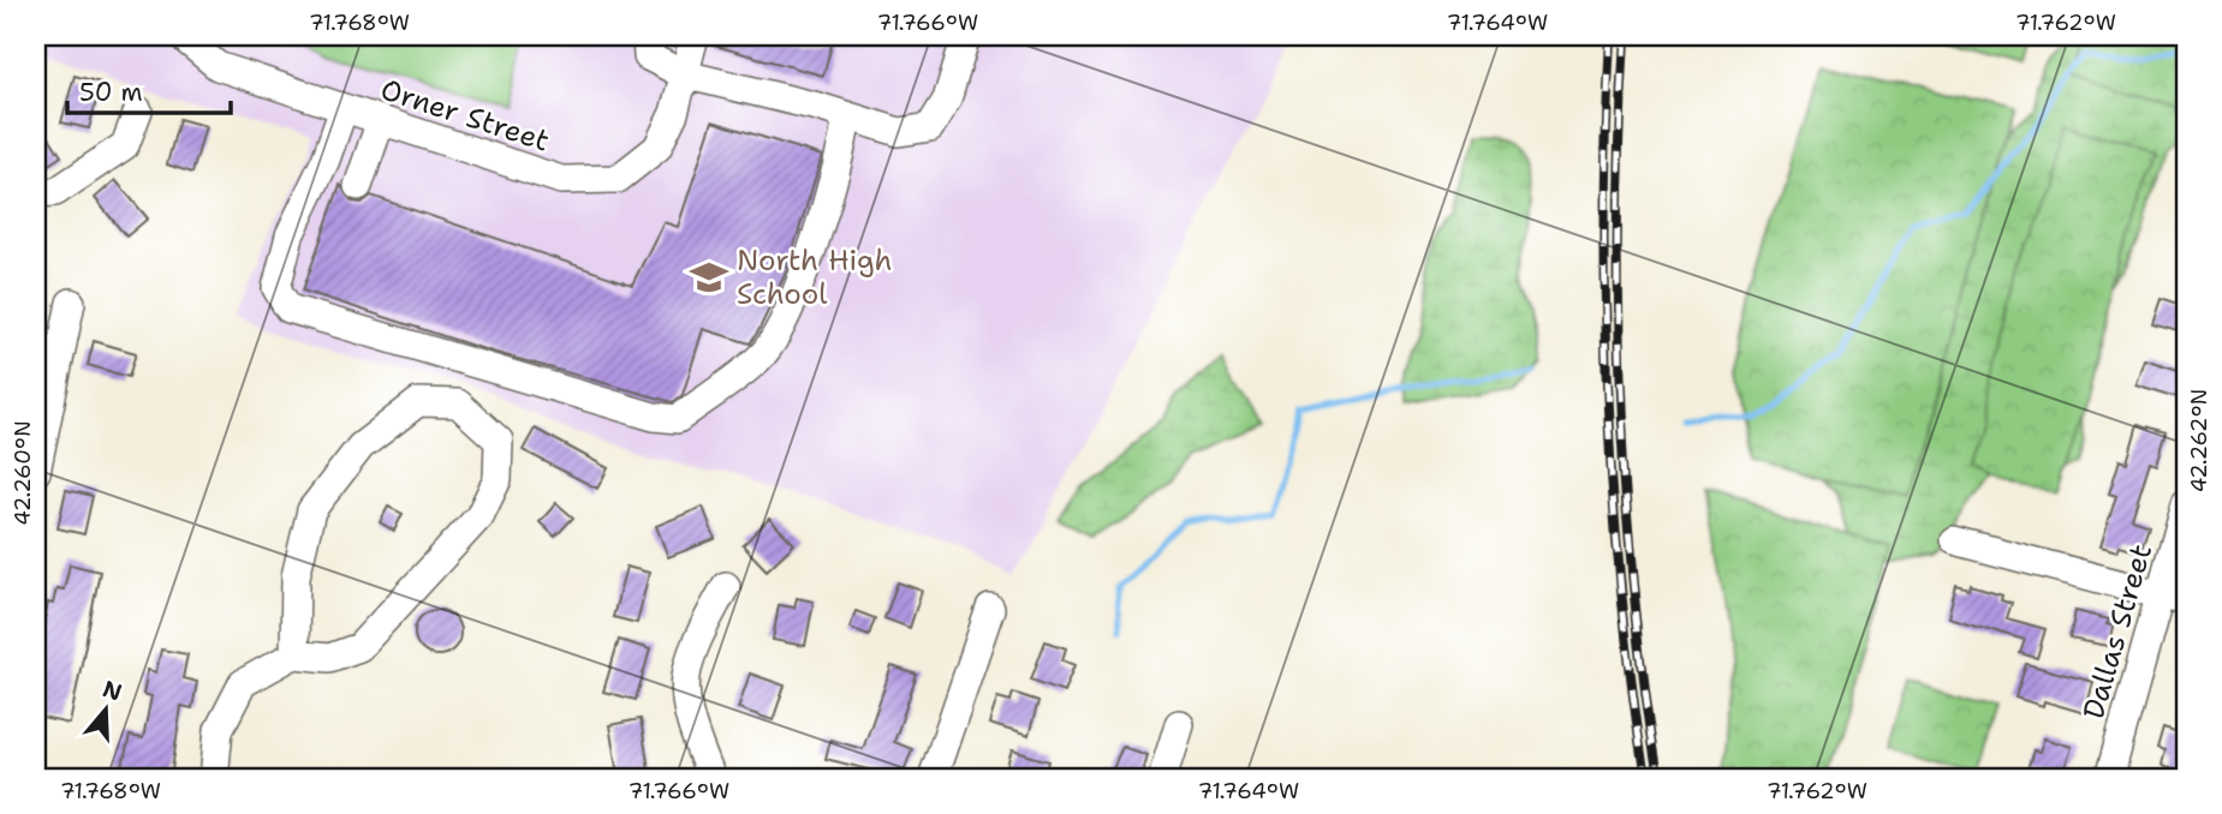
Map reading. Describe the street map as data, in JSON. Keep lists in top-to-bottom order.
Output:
{
  "streets": {
    "street": ["Orner Street", "Dallas Street"]
  },
  "places": {
    "school or university": ["North High School"]
  },
  "scale_bar": "50 m",
  "north": "top",
  "coordinates": [
    "71.768°W",
    "71.766°W",
    "71.764°W",
    "71.762°W",
    "42.262°N",
    "42.260°N"
  ]
}
